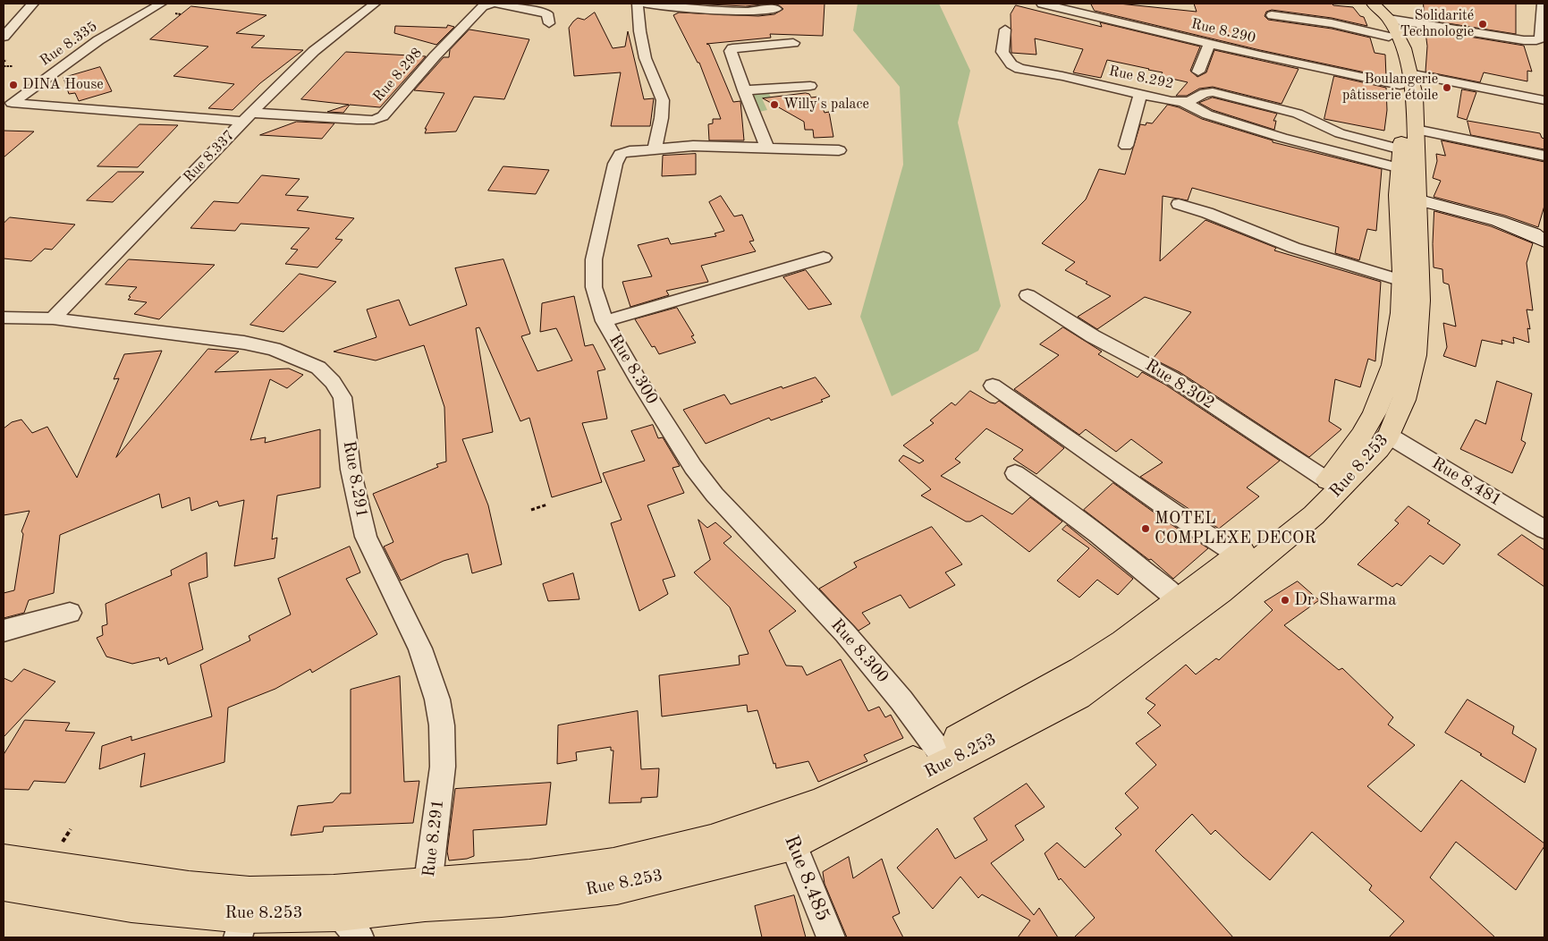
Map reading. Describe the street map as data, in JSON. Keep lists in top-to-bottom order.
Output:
{
  "streets": {
    "highway": ["Rue 8.253"],
    "street": [
      "Rue 8.290",
      "Rue 8.335",
      "Rue 8.298",
      "Rue 8.292",
      "Rue 8.337",
      "Rue 8.300",
      "Rue 8.302",
      "Rue 8.291",
      "Rue 8.481",
      "Rue 8.485"
    ]
  },
  "crossings": [
    ["Rue 8.290", "Rue 8.253"],
    ["Rue 8.335", "Rue 8.298"],
    ["Rue 8.335", "Rue 8.337"],
    ["Rue 8.298", "Rue 8.337"],
    ["Rue 8.292", "Rue 8.253"],
    ["Rue 8.337", "Rue 8.291"],
    ["Rue 8.300", "Rue 8.253"],
    ["Rue 8.302", "Rue 8.253"],
    ["Rue 8.253", "Rue 8.291"],
    ["Rue 8.253", "Rue 8.481"],
    ["Rue 8.253", "Rue 8.485"]
  ],
  "places": [
    "Solidarité Technologie",
    "DINA House",
    "Boulangerie pâtisserie étoile",
    "Willy's palace",
    "MOTEL COMPLEXE DECOR",
    "Dr Shawarma"
  ]
}
